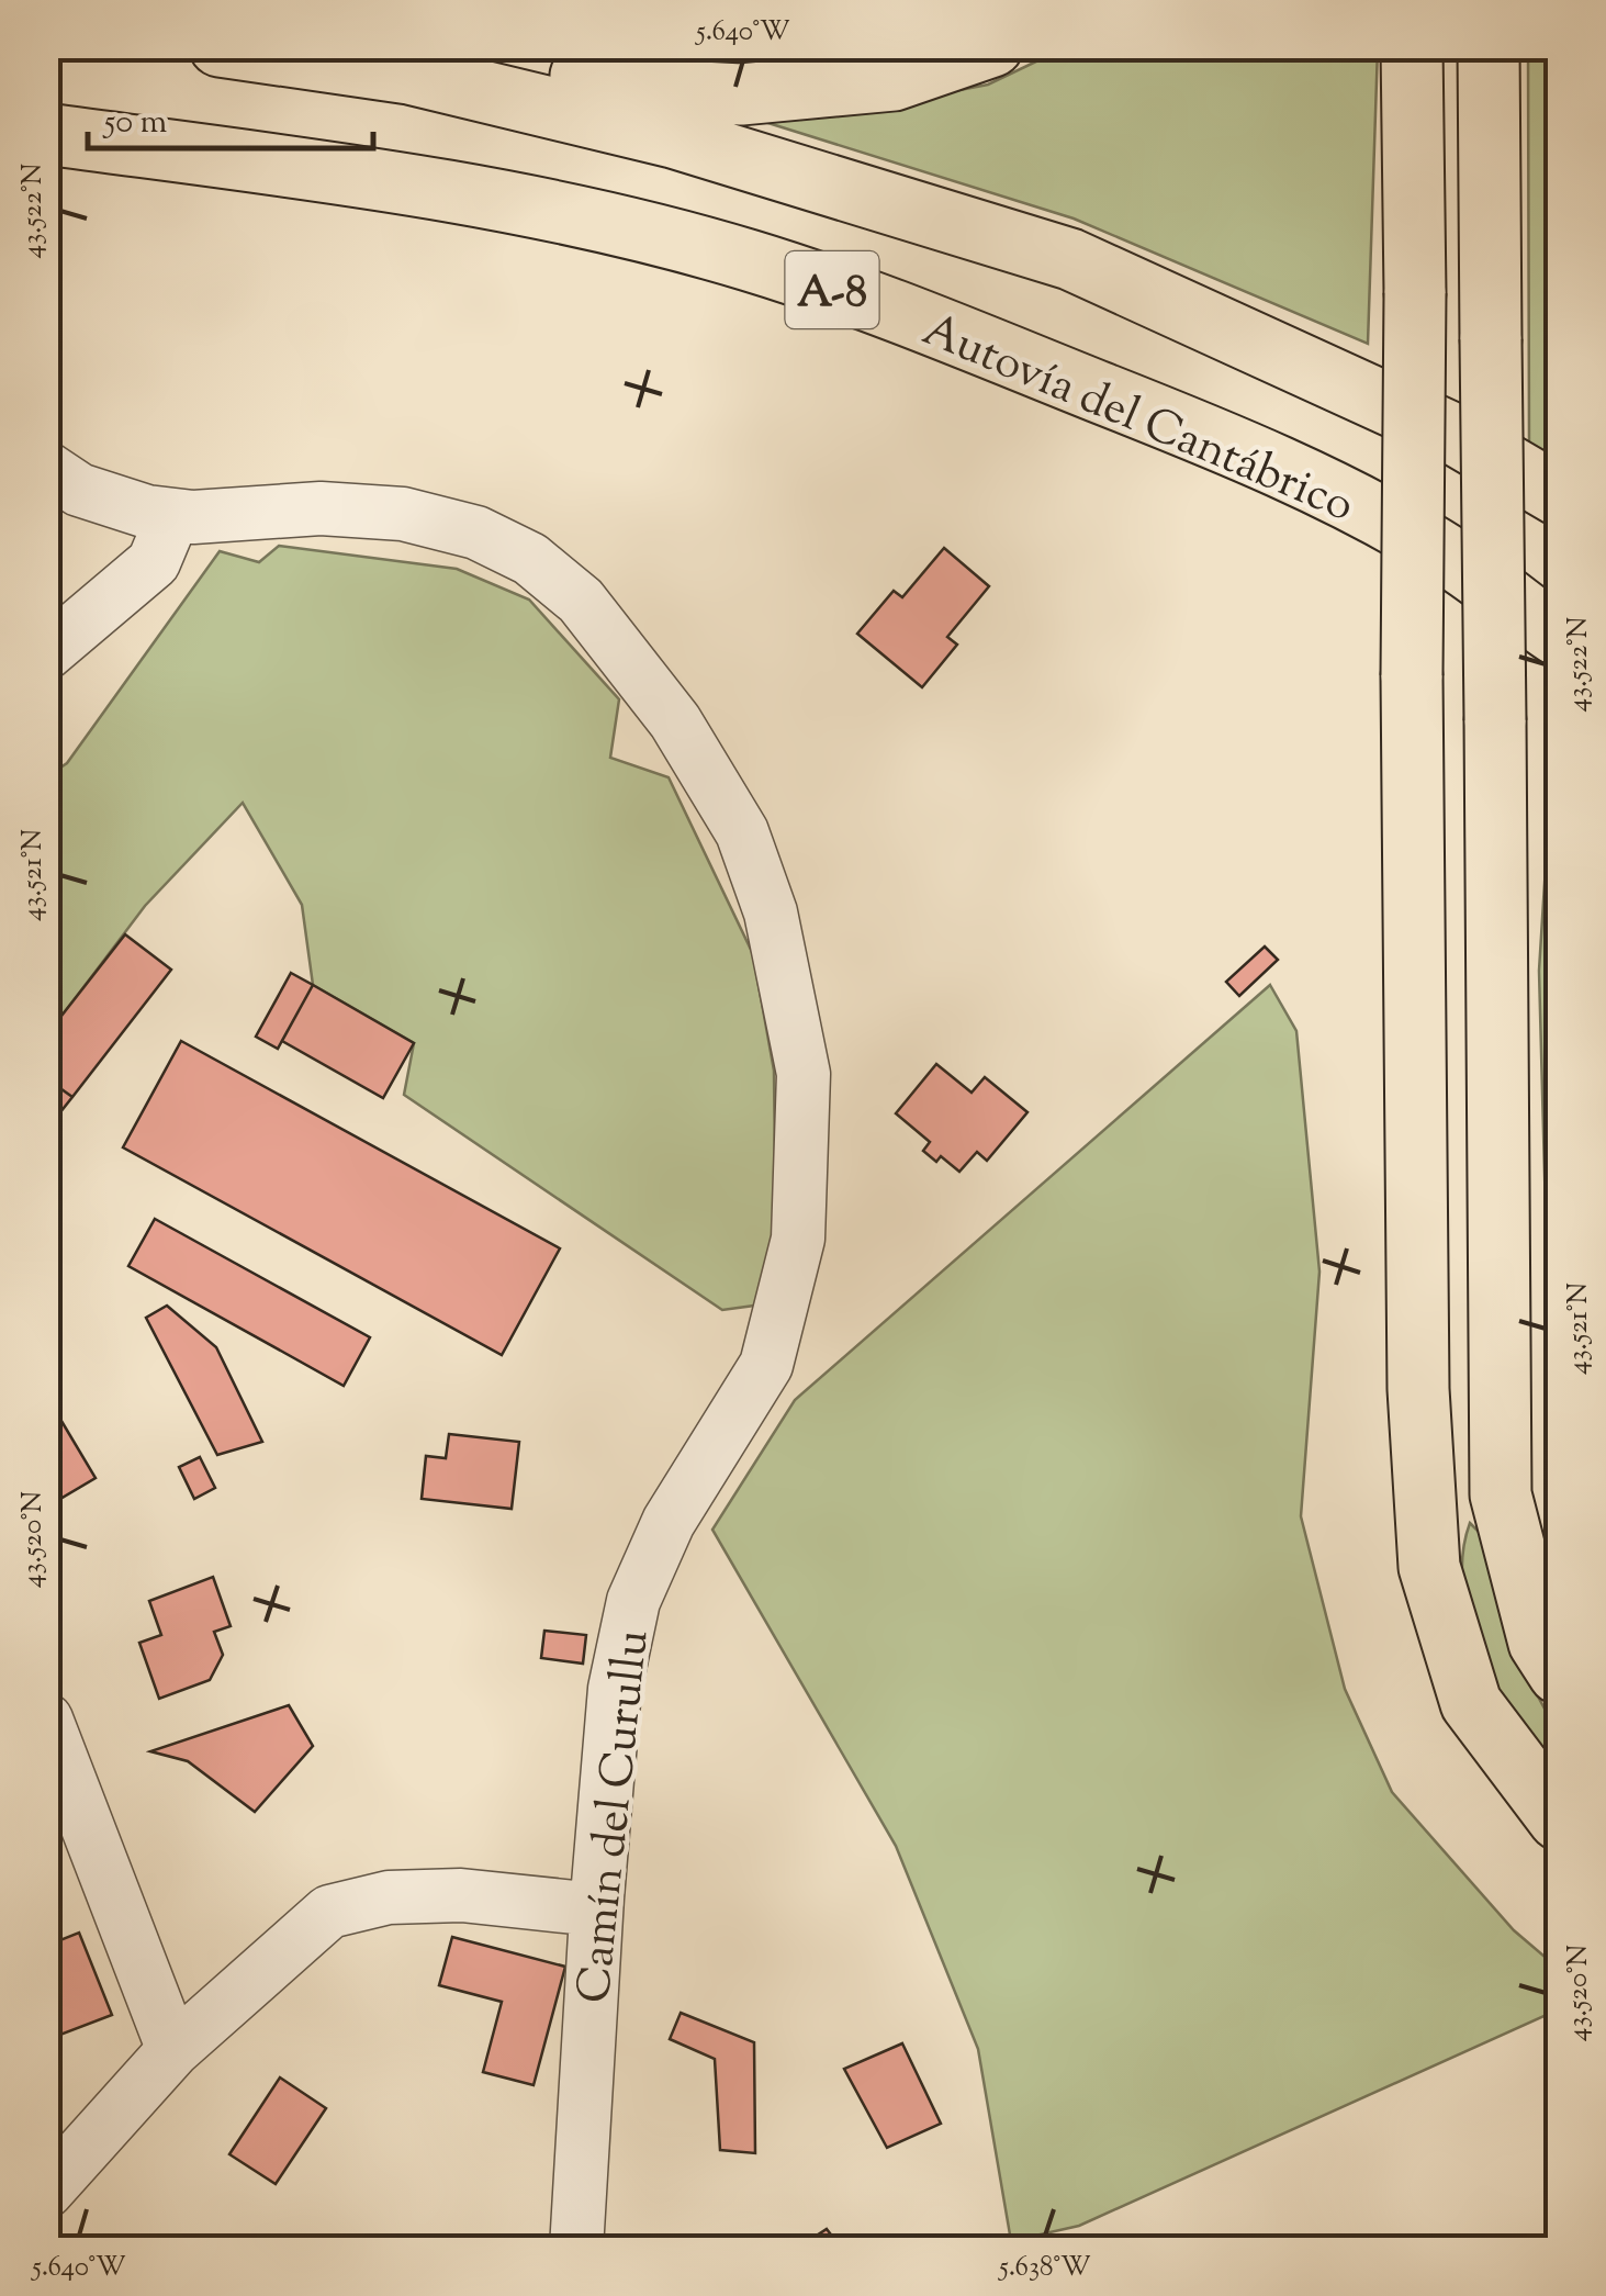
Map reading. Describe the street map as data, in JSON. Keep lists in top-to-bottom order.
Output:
{
  "streets": {
    "highway": ["A-8", "Autovía del Cantábrico"],
    "street": ["Camín del Curullu"]
  },
  "scale_bar": "50 m",
  "coordinates": [
    "5.640°W",
    "43.522°N",
    "43.521°N",
    "43.520°N",
    "5.638°W"
  ]
}
